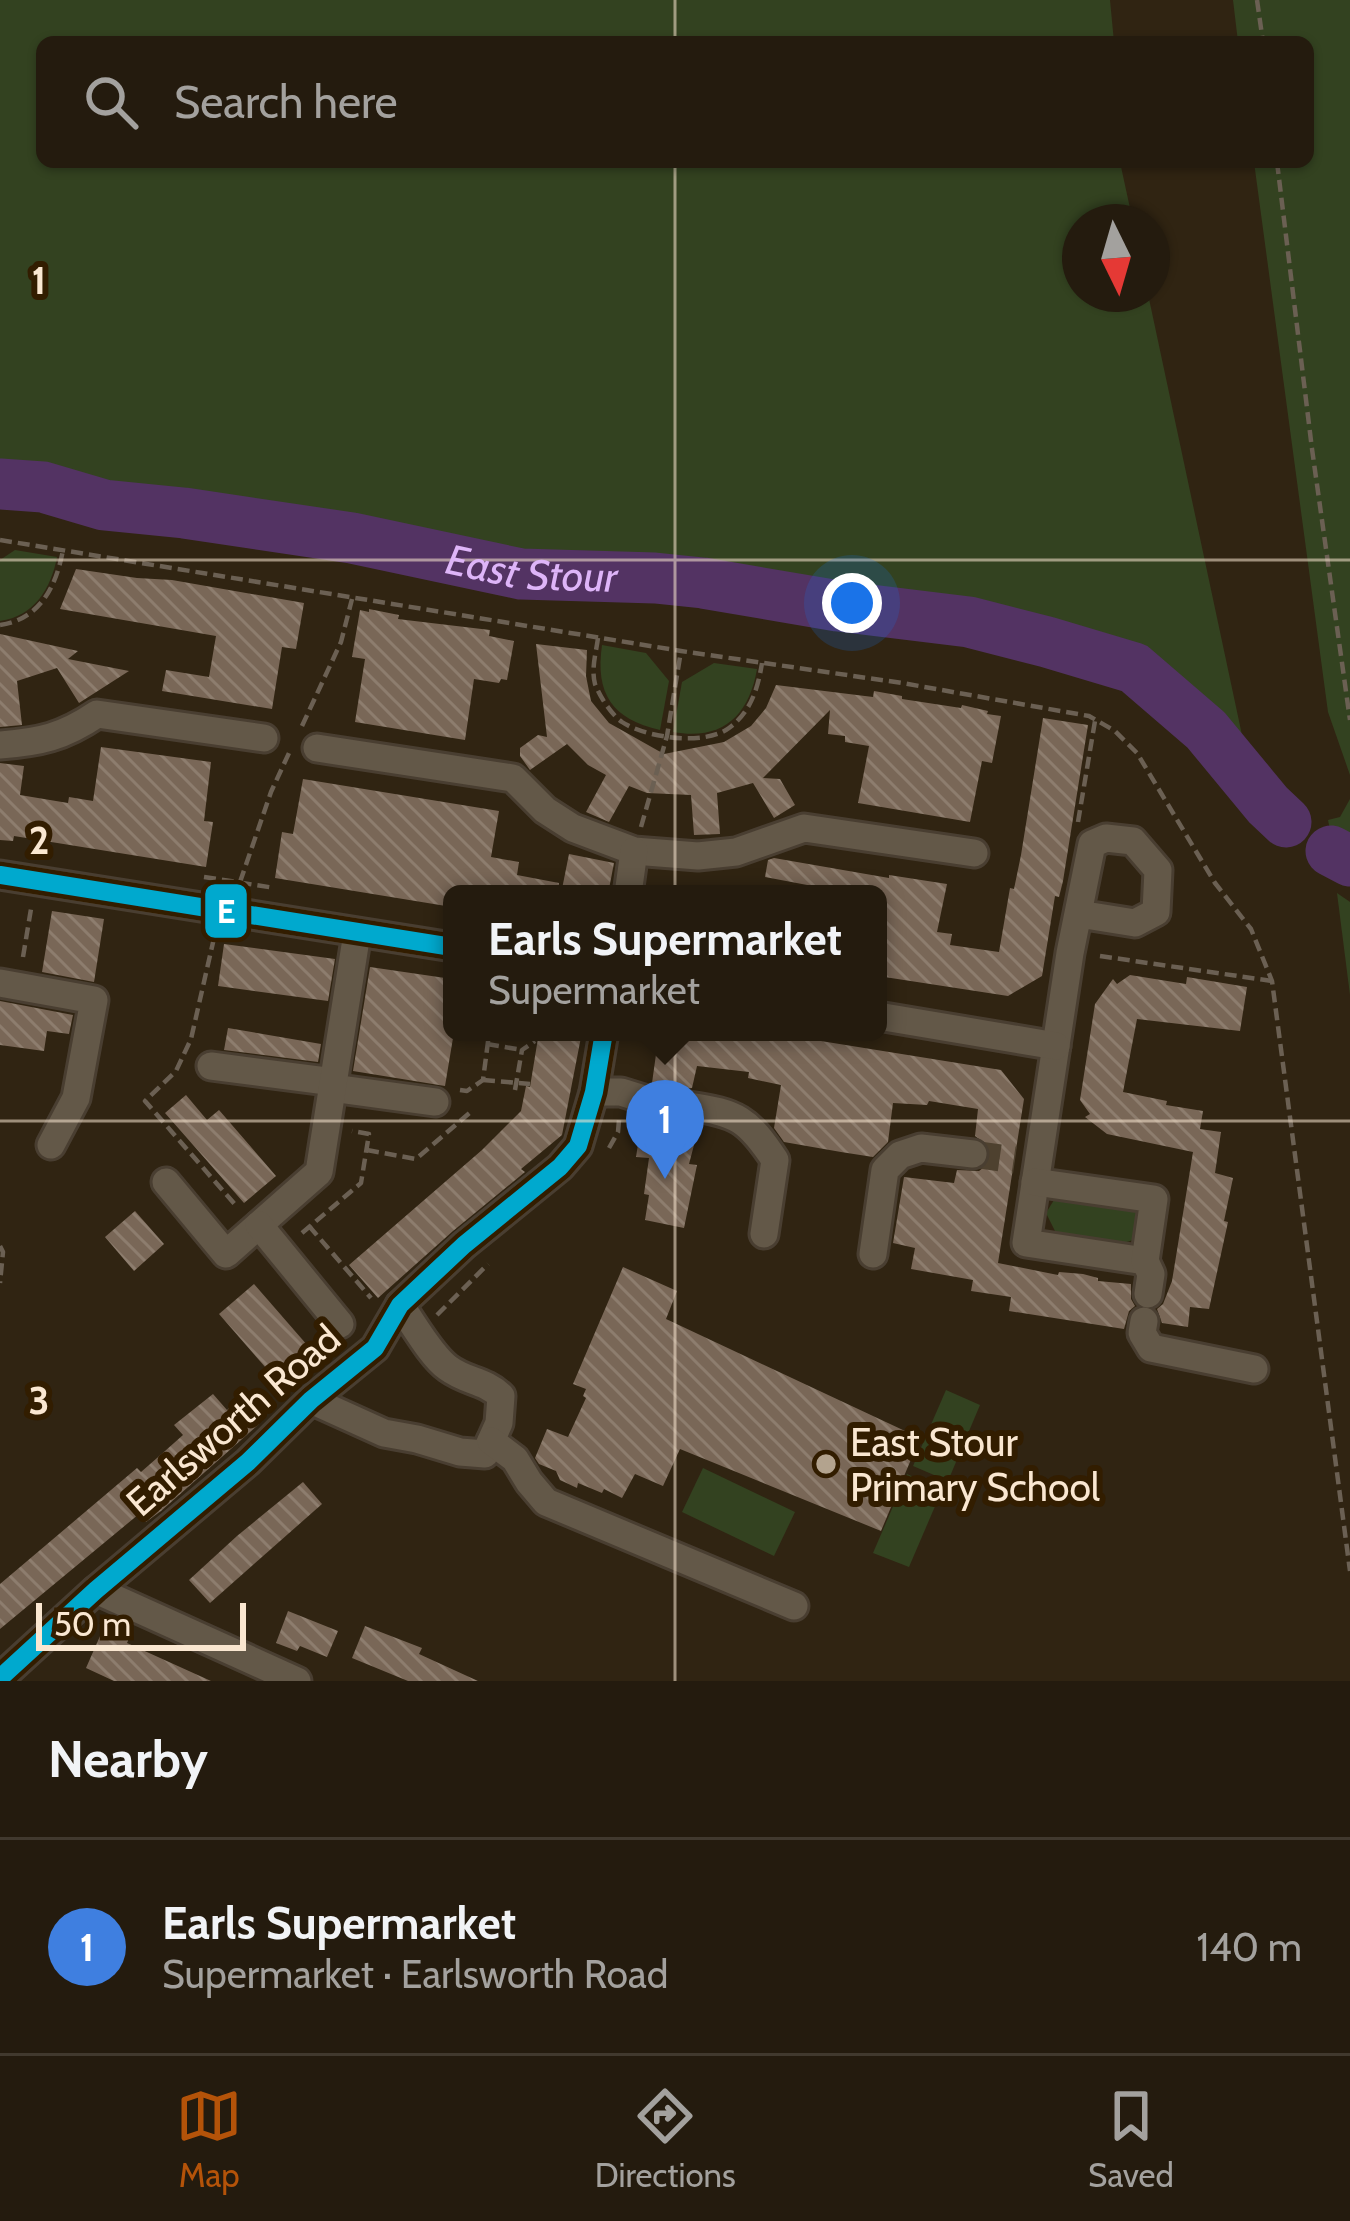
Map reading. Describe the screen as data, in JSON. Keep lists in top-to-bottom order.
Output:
{
  "streets": {
    "street": ["Earlsworth Road"]
  },
  "water": ["East Stour"],
  "places": ["East Stour Primary School"],
  "lines": ["transit line E"],
  "scale_bar": "50 m",
  "north": "bottom",
  "page": {
    "search": "Search here",
    "popup": ["Earls Supermarket", "Supermarket"],
    "pins": "1",
    "scale": "50 m",
    "heading": "Nearby",
    "list": [
      {
        "mark": "1",
        "name": "Earls Supermarket",
        "note": "Supermarket · Earlsworth Road",
        "value": "140 m"
      }
    ],
    "nav": ["Map", "Directions", "Saved"]
  },
  "grid": {
    "rows": ["1", "2", "3"]
  }
}
